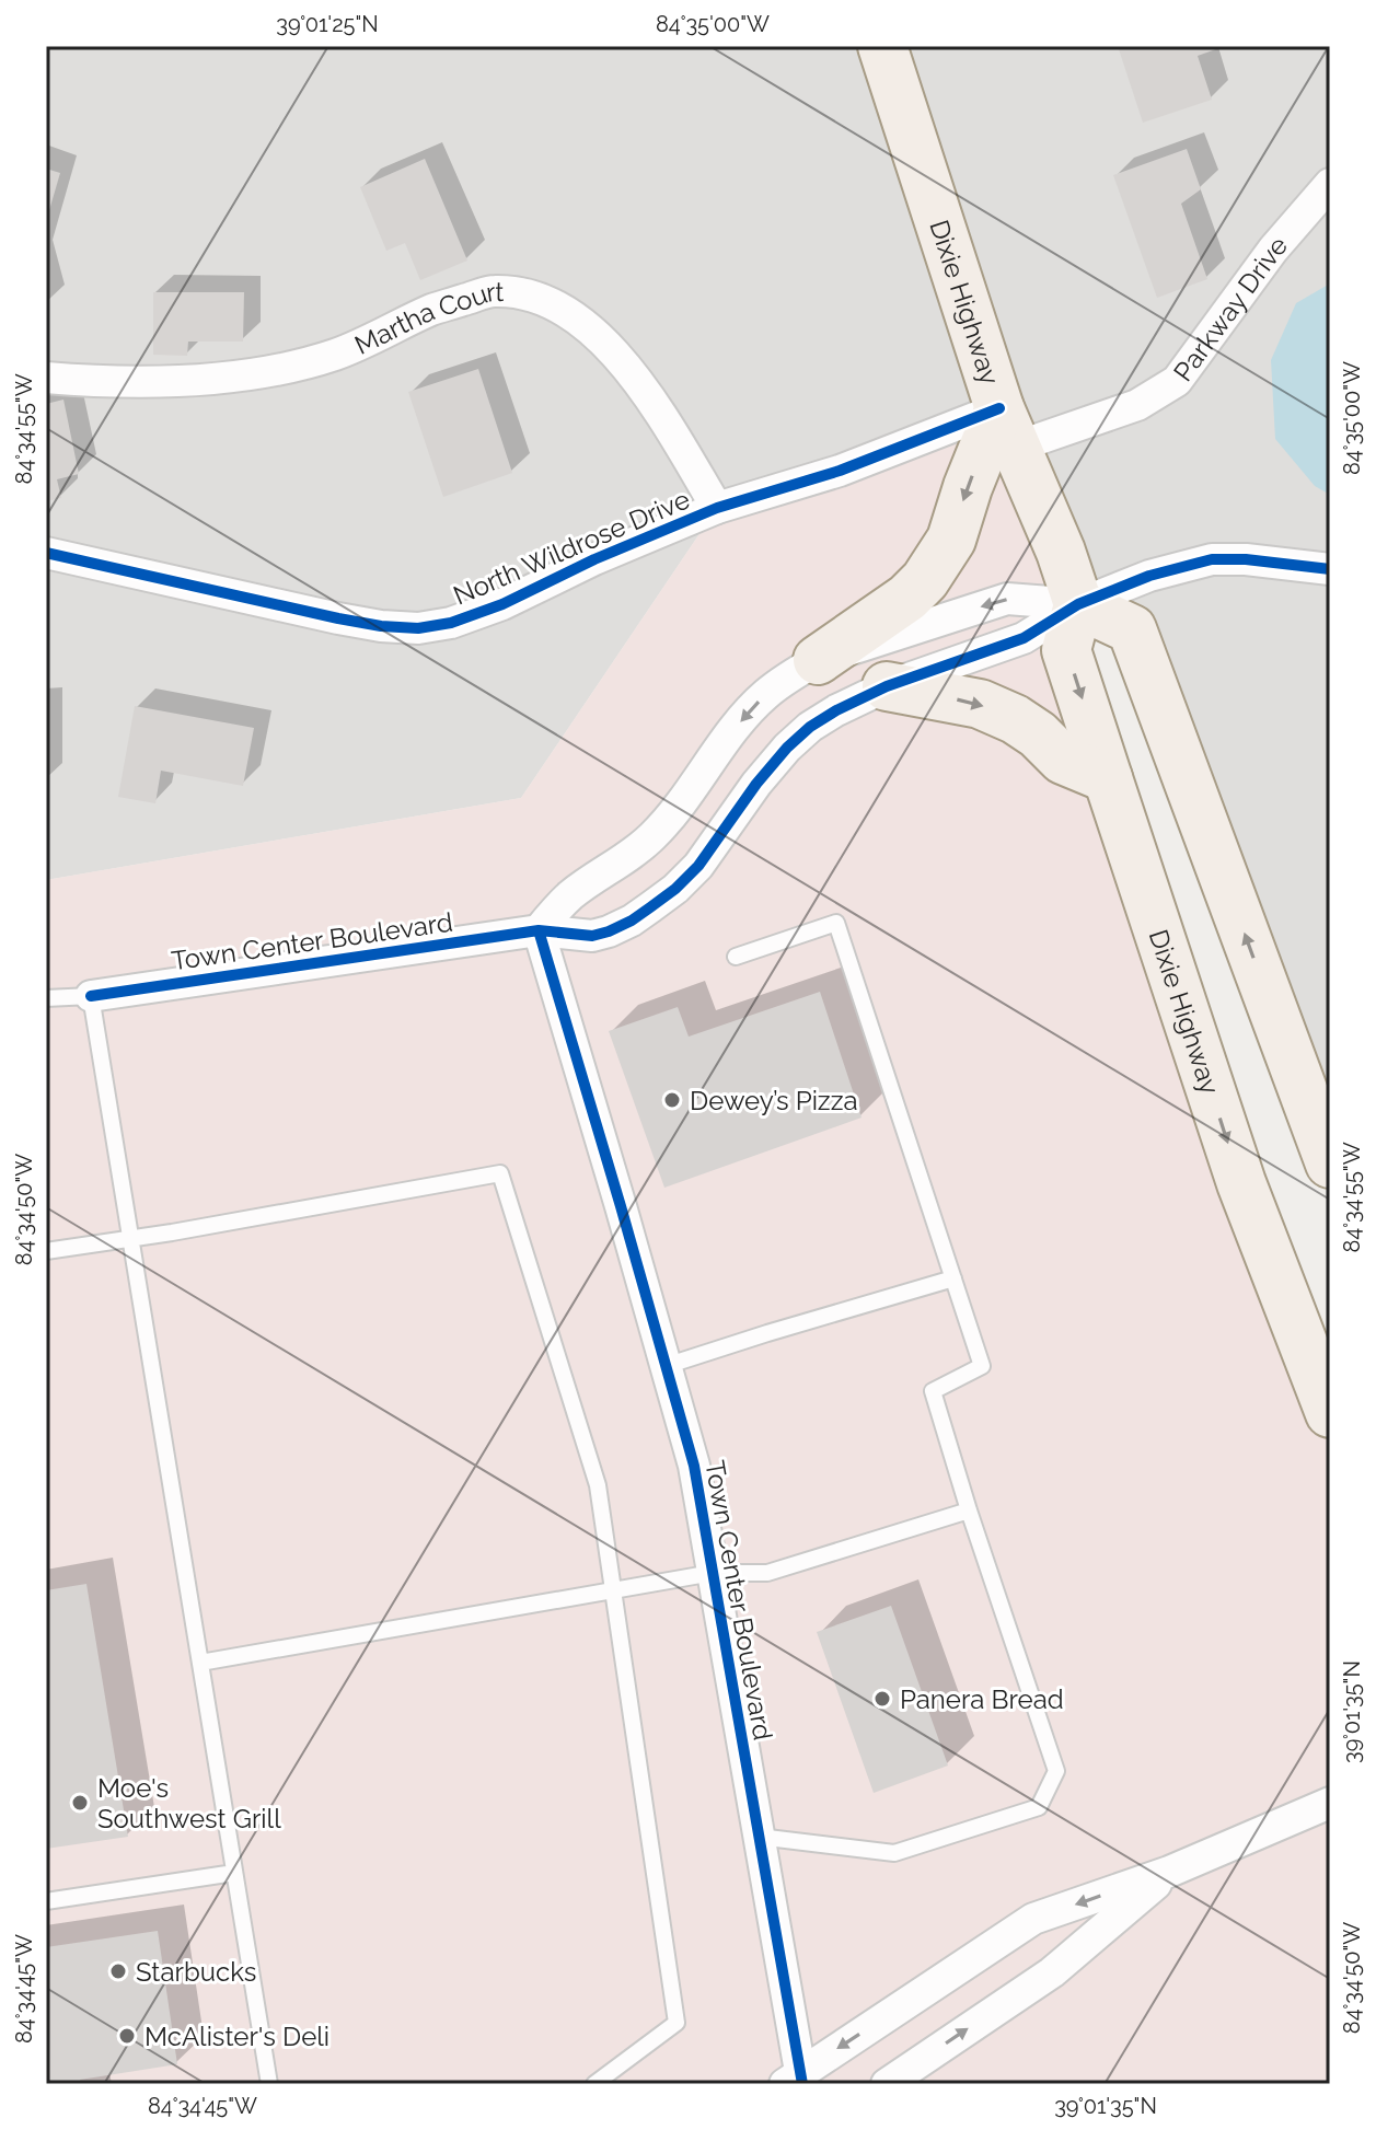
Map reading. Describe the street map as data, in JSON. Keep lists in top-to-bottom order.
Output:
{
  "streets": {
    "main road": ["Dixie Highway"],
    "street": [
      "Parkway Drive",
      "Martha Court",
      "North Wildrose Drive",
      "Town Center Boulevard"
    ]
  },
  "crossings": [
    ["Dixie Highway", "Parkway Drive"],
    ["Dixie Highway", "North Wildrose Drive"],
    ["Dixie Highway", "Town Center Boulevard"],
    ["Parkway Drive", "North Wildrose Drive"],
    ["Martha Court", "North Wildrose Drive"]
  ],
  "places": [
    "Dewey’s Pizza",
    "Panera Bread",
    "Moe's Southwest Grill",
    "Starbucks",
    "McAlister's Deli"
  ],
  "coordinates": [
    "39°01'25\"N",
    "84°35'00\"W",
    "84°34'55\"W",
    "84°34'50\"W",
    "39°01'35\"N",
    "84°34'45\"W"
  ]
}
